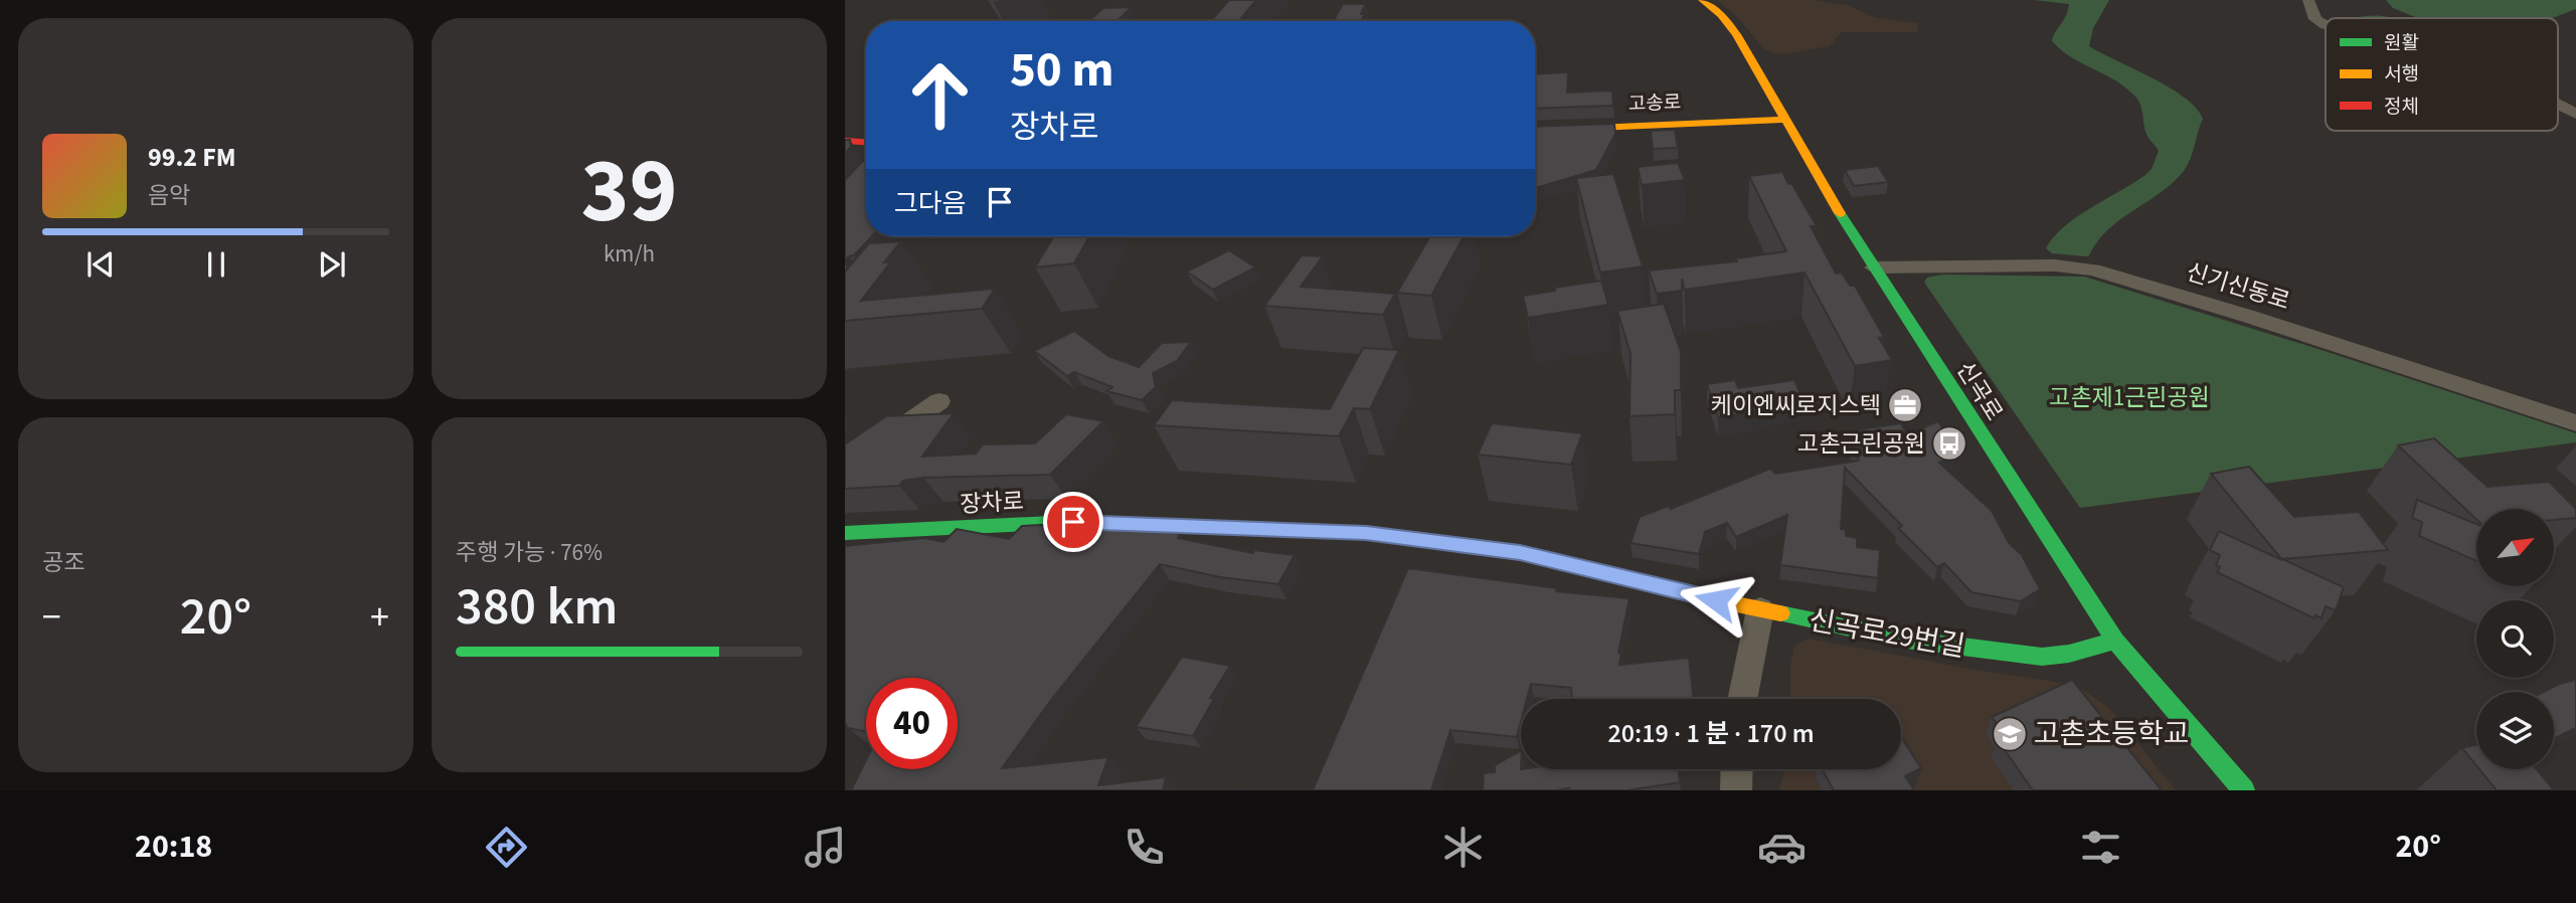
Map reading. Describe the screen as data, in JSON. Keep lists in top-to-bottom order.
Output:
{
  "streets": {
    "street": [
      "고송로",
      "신기신동로",
      "신곡로",
      "장차로",
      "신곡로29번길"
    ]
  },
  "crossings": [
    ["고송로", "신곡로"],
    ["신기신동로", "신곡로"],
    ["신곡로", "신곡로29번길"],
    ["장차로", "신곡로29번길"]
  ],
  "parks": ["고촌제1근린공원"],
  "places": {
    "office": ["케이엔씨로지스텍"],
    "bus stop": ["고촌근린공원"],
    "school or university": ["고촌초등학교"]
  },
  "legend": ["원활", "서행", "정체"],
  "north": "top right",
  "page": {
    "tile": [
      ["39", "km/h"],
      "공조",
      ["주행 가능 · 76%", "380 km"]
    ],
    "turn": ["50 m", "장차로"],
    "song": ["99.2 FM", "음악"],
    "then": "그다음",
    "heat": ["−", "20°", "+"],
    "limit": "40",
    "trip": "20:19 · 1 분 · 170 m",
    "tabs": ["20:18", "20°"]
  }
}
